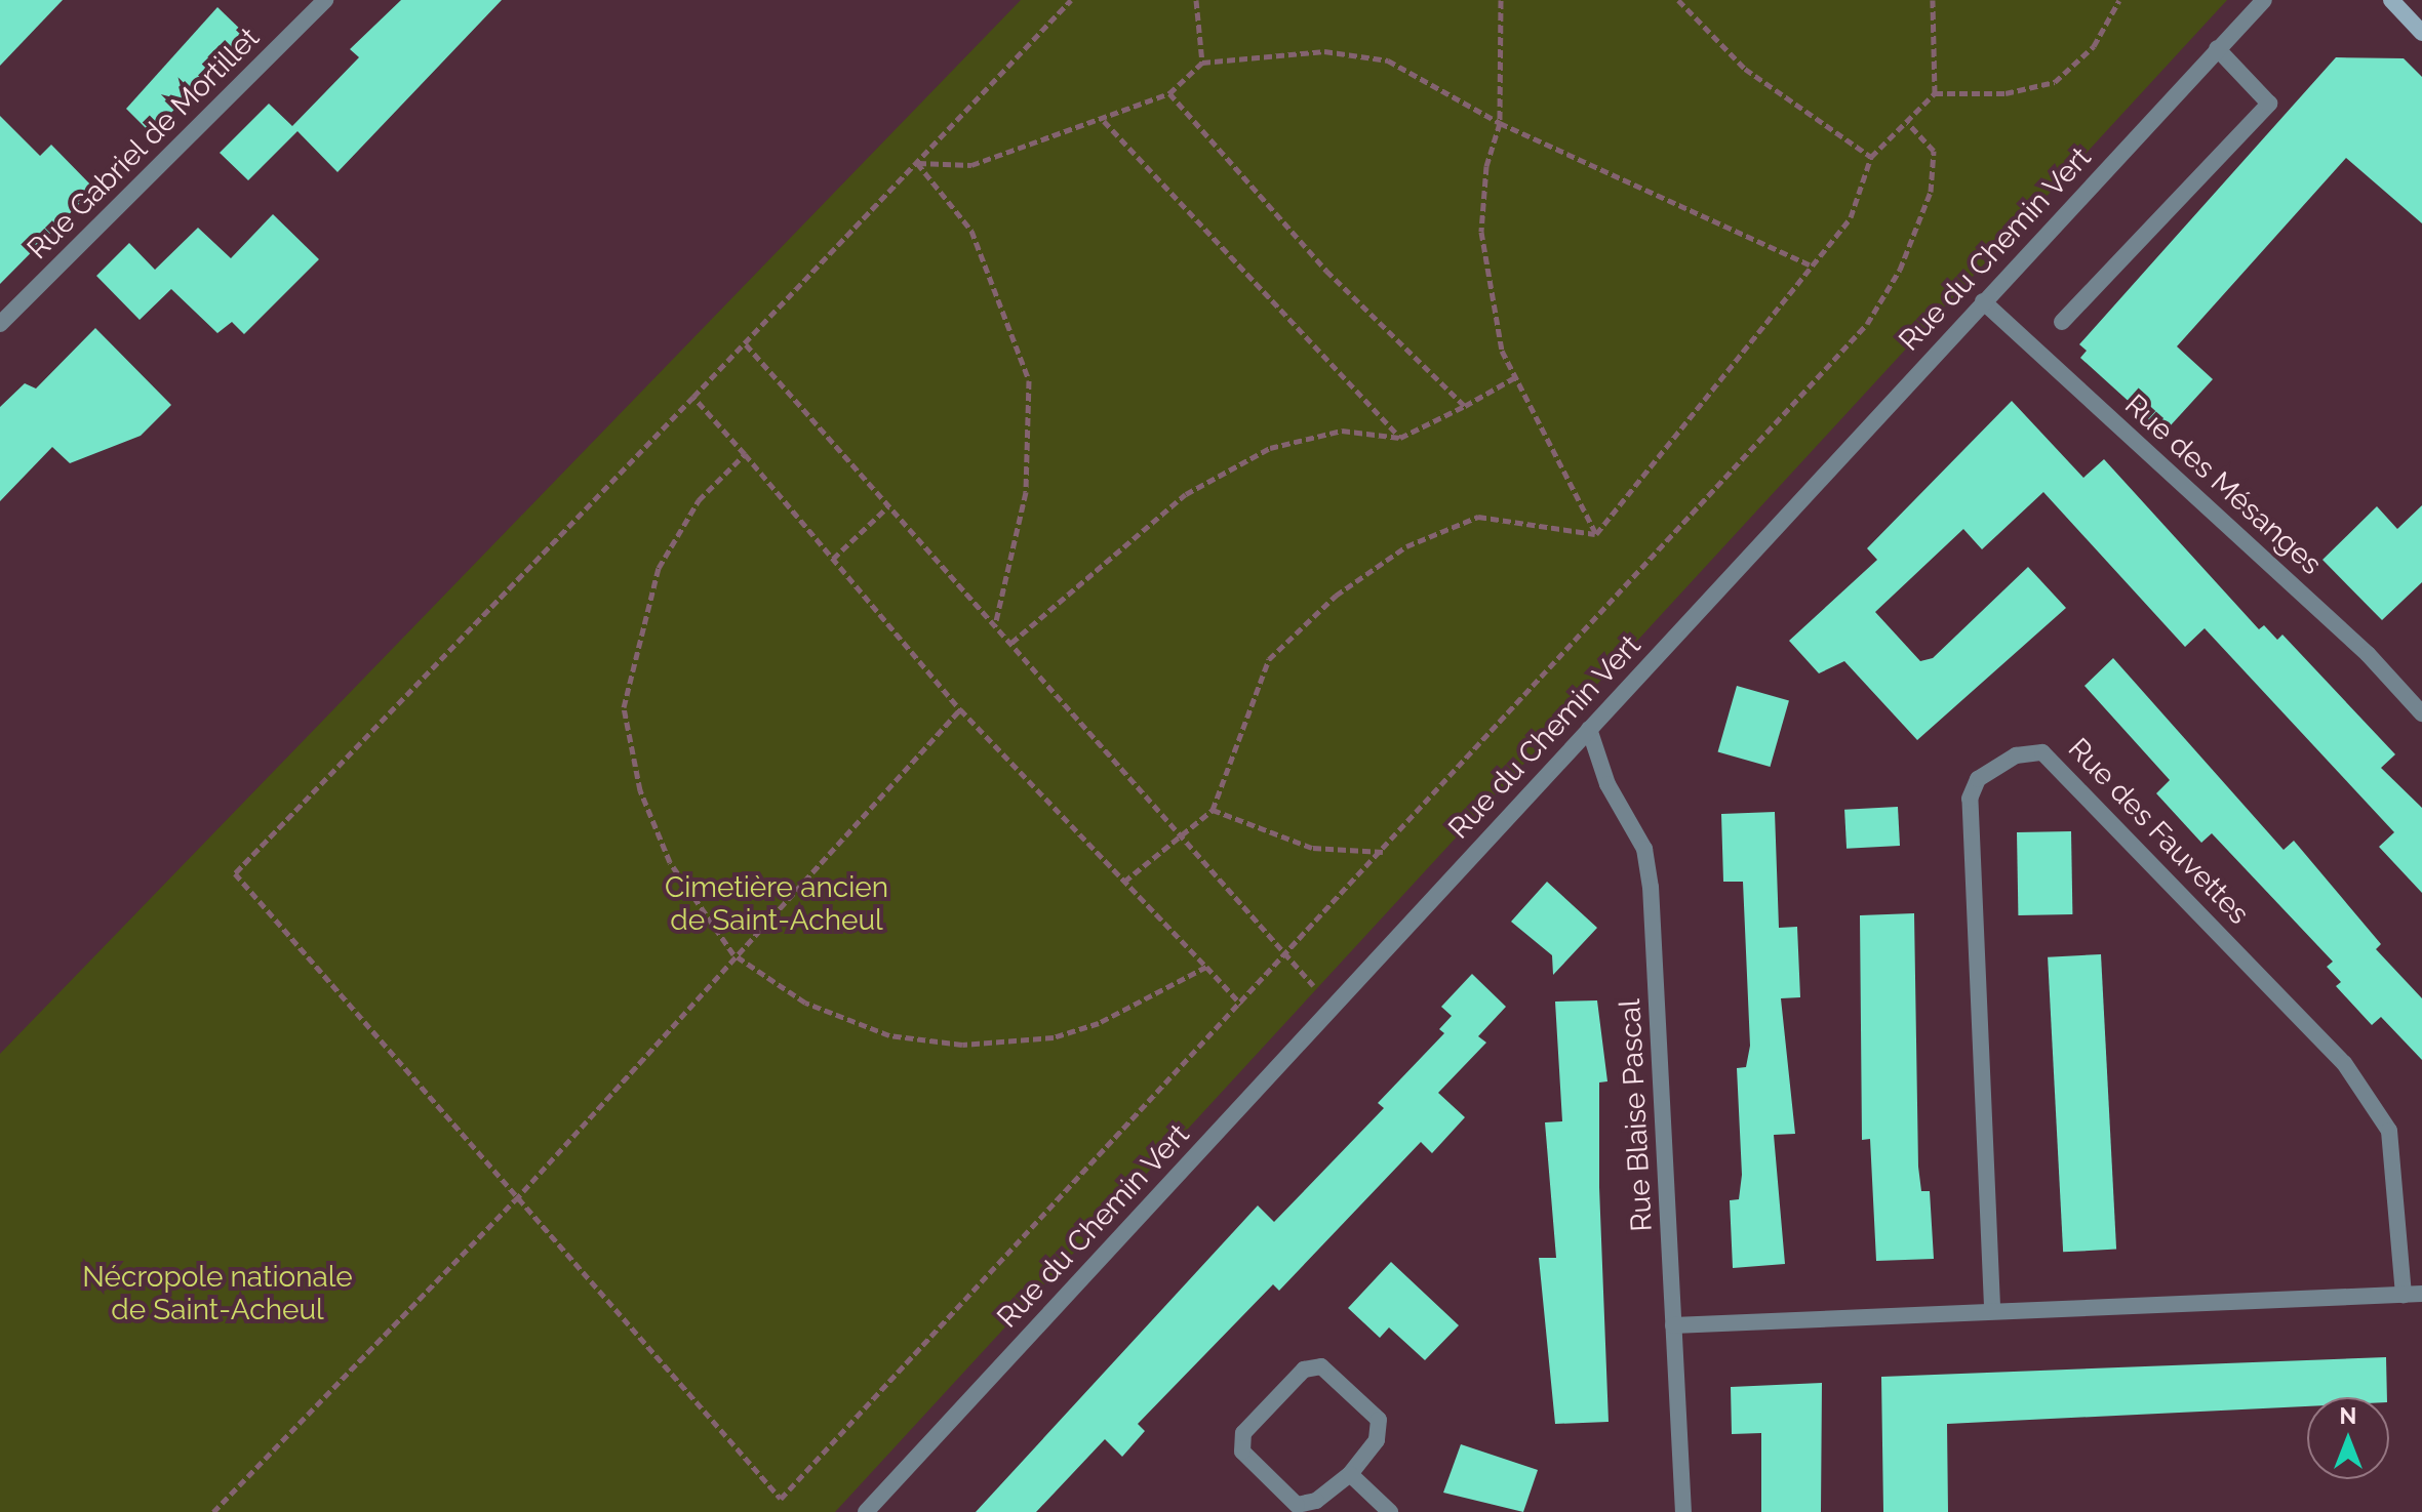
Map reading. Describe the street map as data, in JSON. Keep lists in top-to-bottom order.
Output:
{
  "streets": {
    "street": [
      "Rue Gabriel de Mortillet",
      "Rue du Chemin Vert",
      "Rue des Mésanges",
      "Rue des Fauvettes",
      "Rue Blaise Pascal"
    ]
  },
  "crossings": [
    ["Rue du Chemin Vert", "Rue des Mésanges"],
    ["Rue du Chemin Vert", "Rue Blaise Pascal"]
  ],
  "parks": ["Cimetière ancien de Saint-Acheul", "Nécropole nationale de Saint-Acheul"],
  "north": "top"
}
